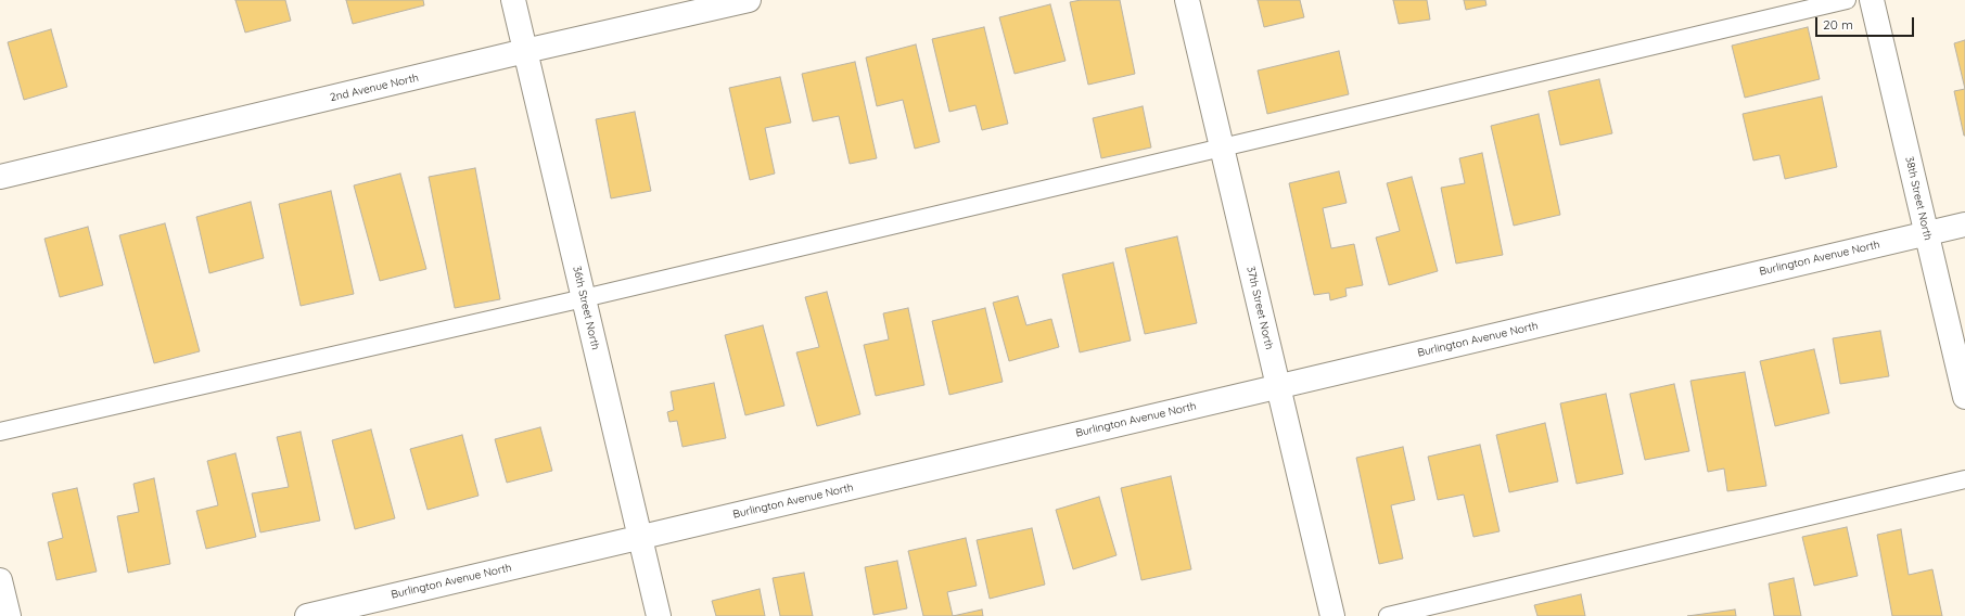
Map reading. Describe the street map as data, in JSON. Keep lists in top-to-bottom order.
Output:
{
  "streets": {
    "street": [
      "2nd Avenue North",
      "38th Street North",
      "Burlington Avenue North",
      "36th Street North",
      "37th Street North"
    ]
  },
  "crossings": [
    ["2nd Avenue North", "36th Street North"],
    ["38th Street North", "Burlington Avenue North"],
    ["Burlington Avenue North", "36th Street North"],
    ["Burlington Avenue North", "37th Street North"]
  ],
  "scale_bar": "20 m"
}
